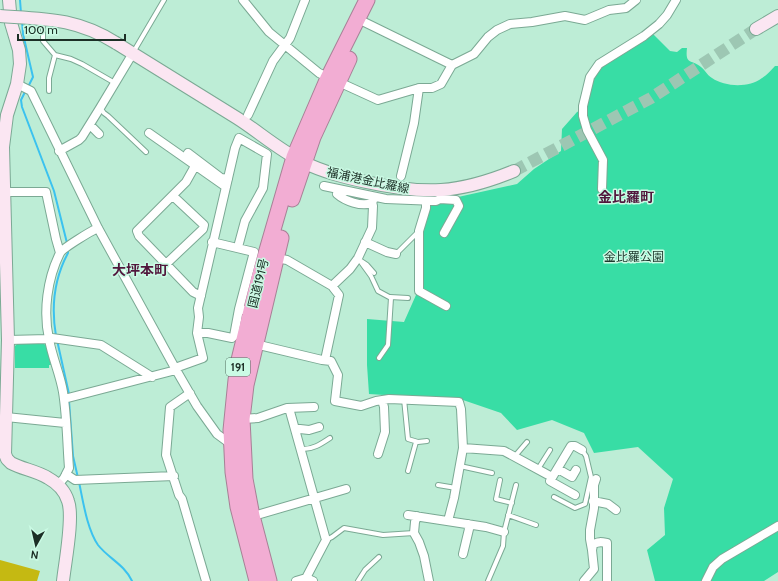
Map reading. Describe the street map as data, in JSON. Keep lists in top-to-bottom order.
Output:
{
  "streets": {
    "highway": ["国道191号", "191"],
    "street": ["福浦港金比羅線"]
  },
  "crossings": [
    ["福浦港金比羅線", "国道191号"]
  ],
  "districts": ["金比羅町", "大坪本町"],
  "parks": ["金比羅公園"],
  "scale_bar": "100 m",
  "north": "bottom"
}
